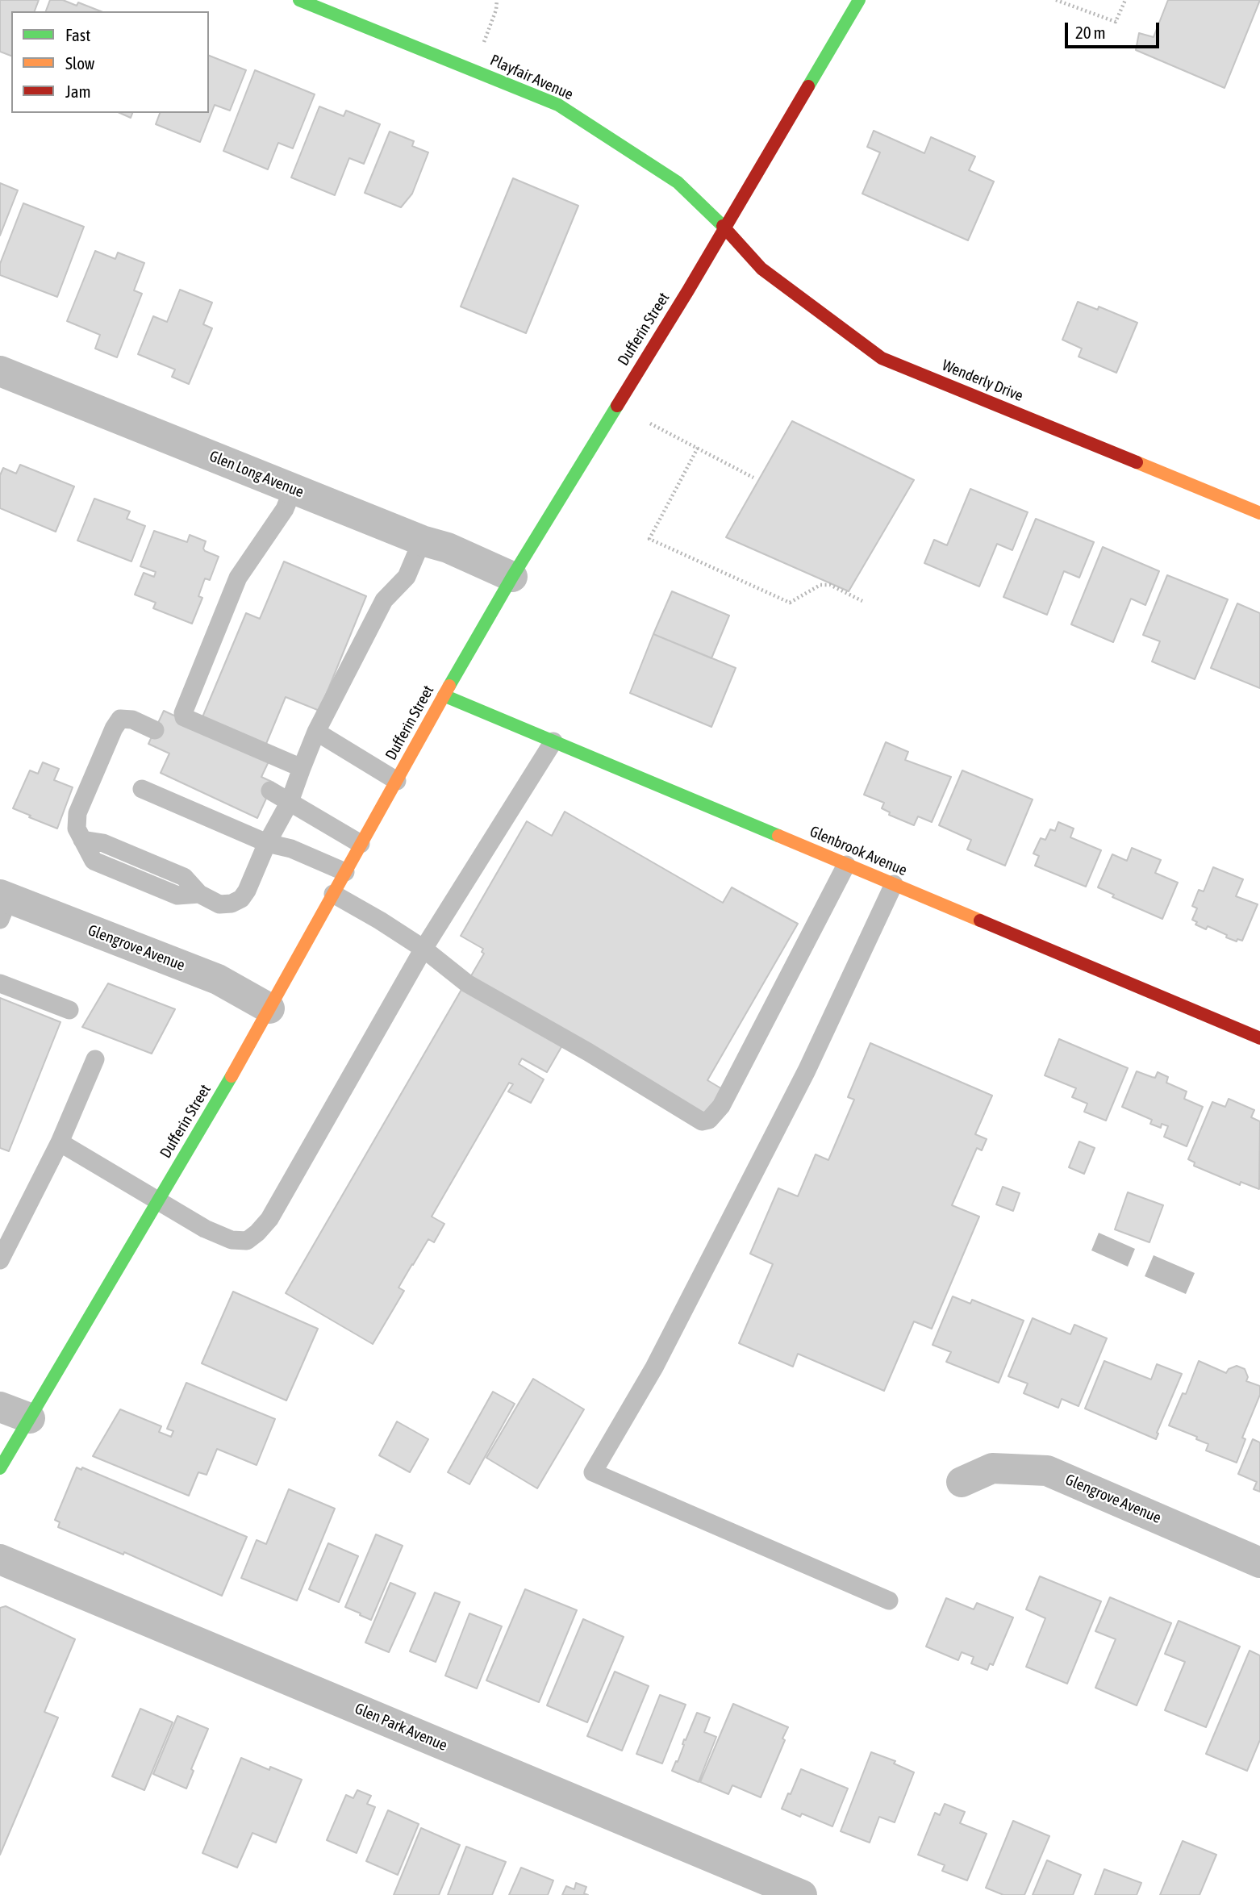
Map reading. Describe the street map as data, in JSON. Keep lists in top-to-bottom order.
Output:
{
  "streets": {
    "street": [
      "Playfair Avenue",
      "Dufferin Street",
      "Wenderly Drive",
      "Glen Long Avenue",
      "Glenbrook Avenue",
      "Glengrove Avenue",
      "Glen Park Avenue"
    ]
  },
  "crossings": [
    ["Playfair Avenue", "Dufferin Street"],
    ["Playfair Avenue", "Wenderly Drive"],
    ["Dufferin Street", "Wenderly Drive"],
    ["Dufferin Street", "Glen Long Avenue"],
    ["Dufferin Street", "Glenbrook Avenue"],
    ["Dufferin Street", "Glengrove Avenue"]
  ],
  "legend": ["Fast", "Slow", "Jam"],
  "scale_bar": "20 m"
}
